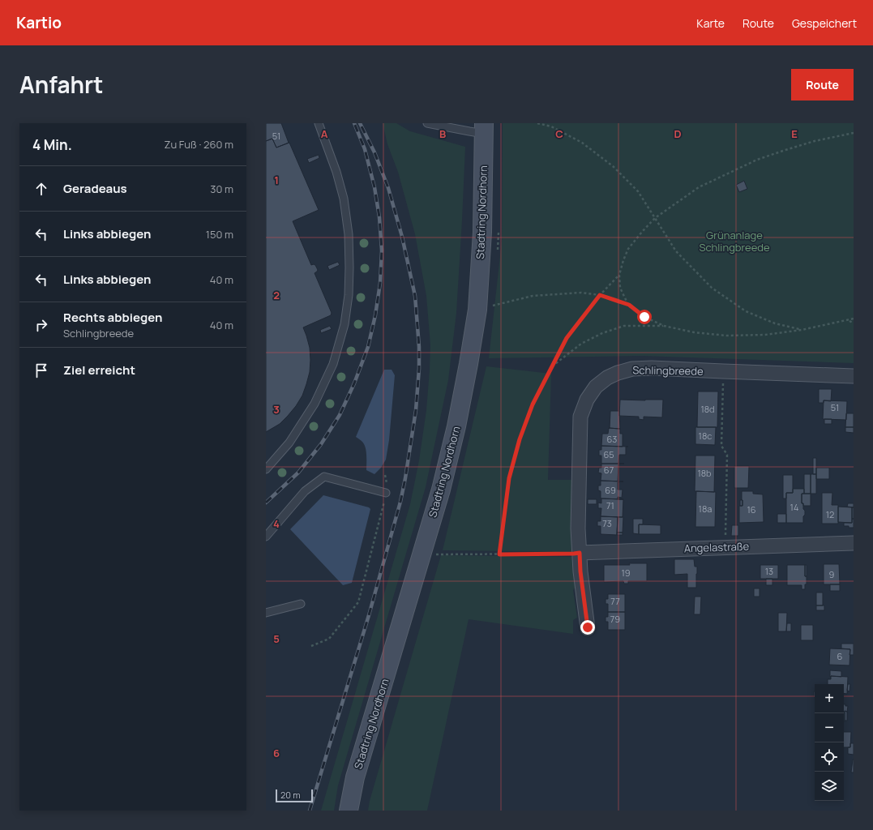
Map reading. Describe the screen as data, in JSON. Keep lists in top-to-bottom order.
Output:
{
  "streets": {
    "main road": ["Stadtring Nordhorn"],
    "street": ["Schlingbreede", "Angelastraße"]
  },
  "crossings": [
    ["Schlingbreede", "Angelastraße"]
  ],
  "parks": ["Grünanlage Schlingbreede"],
  "house_numbers": [
    "51",
    "51",
    "18d",
    "18c",
    "63",
    "65",
    "67",
    "18b",
    "69",
    "71",
    "14",
    "18a",
    "16",
    "12",
    "73",
    "13",
    "19",
    "9",
    "77",
    "79",
    "6"
  ],
  "scale_bar": "20 m",
  "page": {
    "header": "Kartio",
    "nav": ["Karte", "Route", "Gespeichert"],
    "title": "Anfahrt",
    "buttons": "Route",
    "heading": ["4 Min.", "Zu Fuß · 260 m"],
    "list": [
      ["Geradeaus", "30 m"],
      ["Links abbiegen", "150 m"],
      ["Links abbiegen", "40 m"],
      ["Rechts abbiegen", "Schlingbreede", "40 m"],
      "Ziel erreicht"
    ],
    "map_buttons": ["+", "−"],
    "scale": "20 m"
  },
  "grid": {
    "columns": [
      "A",
      "B",
      "C",
      "D",
      "E"
    ],
    "rows": [
      "1",
      "2",
      "3",
      "4",
      "5",
      "6"
    ]
  }
}
